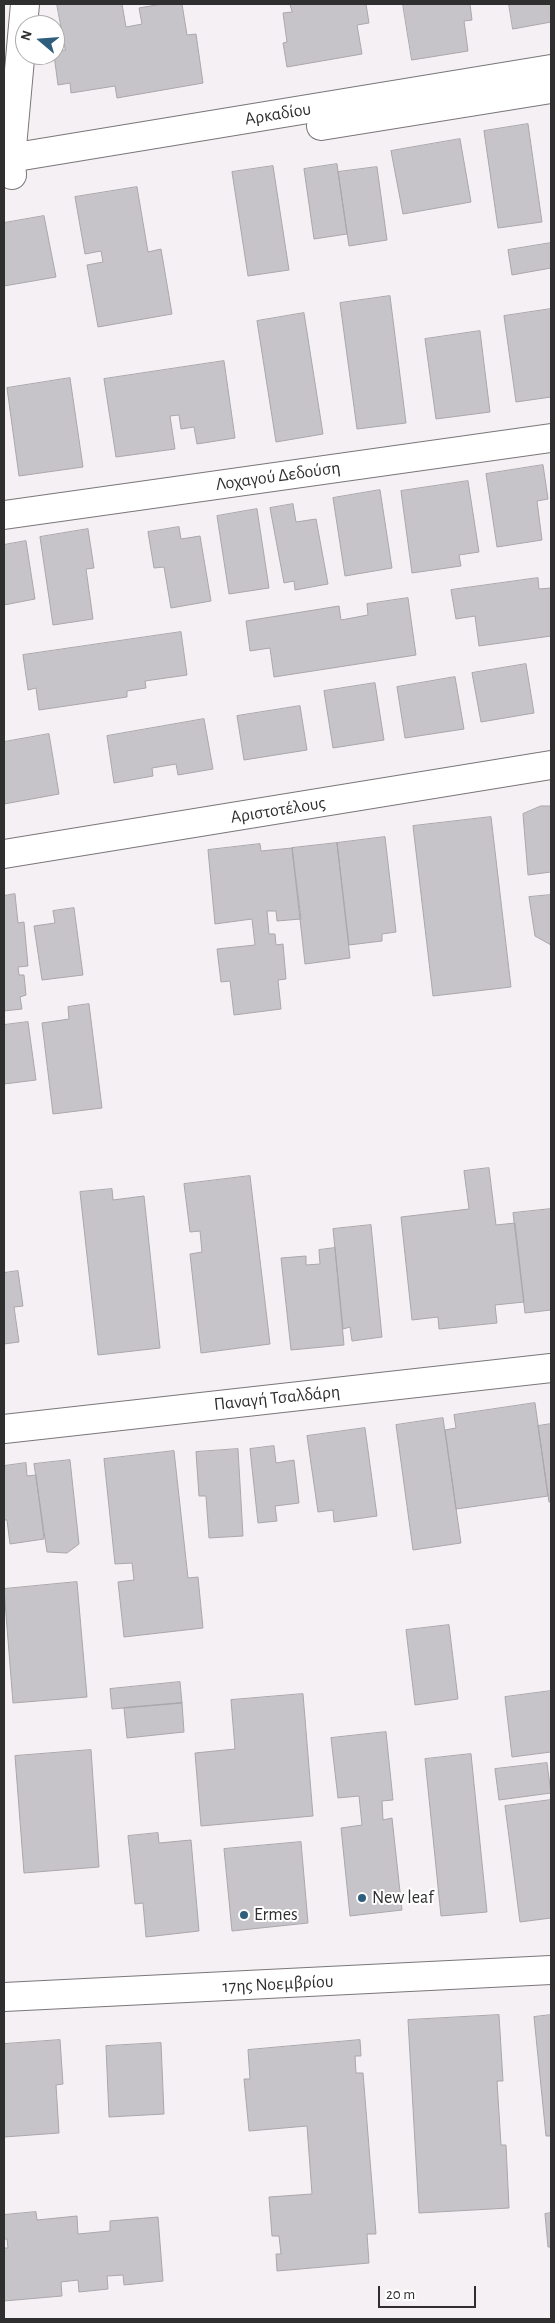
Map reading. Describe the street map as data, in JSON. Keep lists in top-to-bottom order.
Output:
{
  "streets": {
    "street": [
      "Αρκαδίου",
      "Λοχαγού Δεδούση",
      "Αριστοτέλους",
      "Παναγή Τσαλδάρη",
      "17ης Νοεμβρίου"
    ]
  },
  "places": ["New leaf", "Ermes"],
  "scale_bar": "20 m",
  "north": "left"
}
